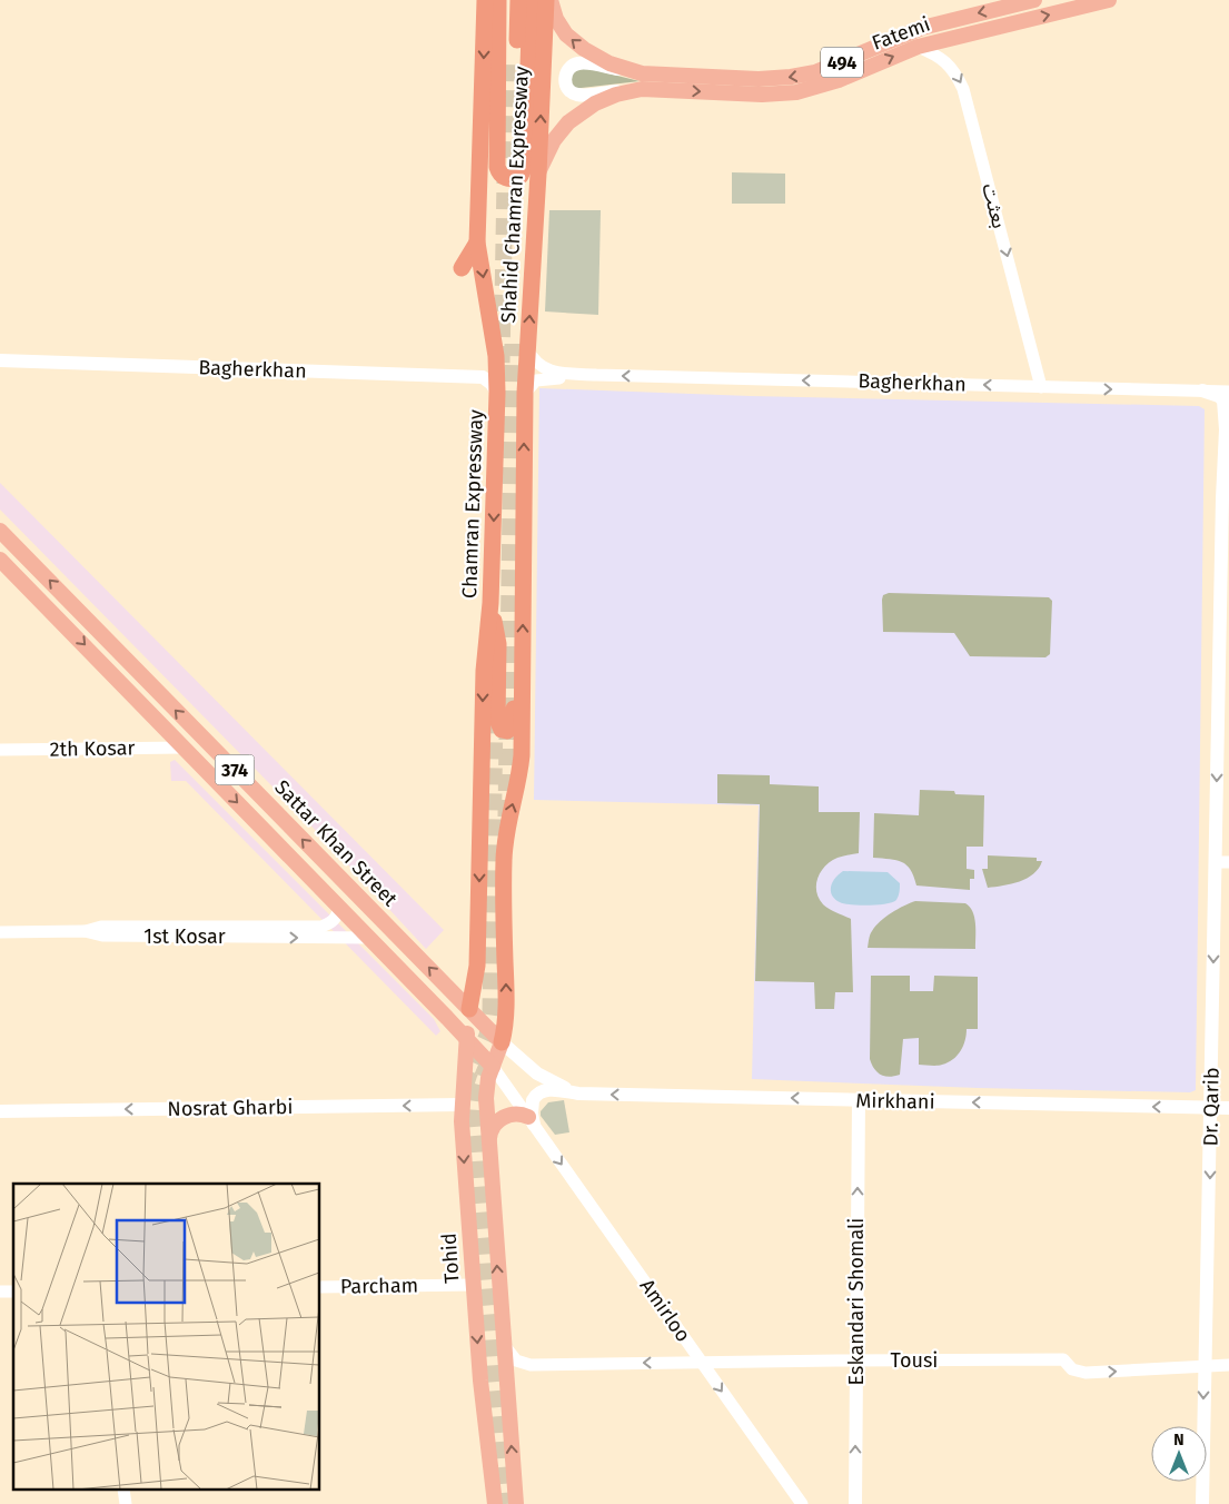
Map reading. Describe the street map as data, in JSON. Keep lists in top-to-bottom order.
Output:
{
  "streets": {
    "highway": ["Shahid Chamran Expressway", "Chamran Expressway"],
    "main road": [
      "Fatemi",
      "494",
      "Bagherkhan",
      "374",
      "Sattar Khan Street",
      "Mirkhani",
      "Dr. Qarib",
      "Nosrat Gharbi",
      "Tohid",
      "Eskandari Shomali"
    ],
    "street": [
      "بعثت",
      "2th Kosar",
      "1st Kosar",
      "Parcham",
      "Amirloo",
      "Tousi"
    ]
  },
  "crossings": [
    ["Fatemi", "بعثت"],
    ["بعثت", "Bagherkhan"],
    ["Bagherkhan", "Chamran Expressway"],
    ["Bagherkhan", "Dr. Qarib"],
    ["Chamran Expressway", "Sattar Khan Street"],
    ["Chamran Expressway", "Tohid"],
    ["2th Kosar", "374"],
    ["374", "1st Kosar"],
    ["374", "Tohid"],
    ["374", "Amirloo"],
    ["Sattar Khan Street", "Tohid"],
    ["Mirkhani", "Dr. Qarib"],
    ["Mirkhani", "Eskandari Shomali"],
    ["Mirkhani", "Amirloo"],
    ["Dr. Qarib", "Tousi"],
    ["Nosrat Gharbi", "Tohid"],
    ["Tohid", "Parcham"],
    ["Eskandari Shomali", "Tousi"],
    ["Amirloo", "Tousi"]
  ],
  "one_way": [
    "Shahid Chamran Expressway",
    "بعثت",
    "Mirkhani",
    "Dr. Qarib",
    "Nosrat Gharbi",
    "Eskandari Shomali",
    "Amirloo"
  ],
  "north": "top"
}
